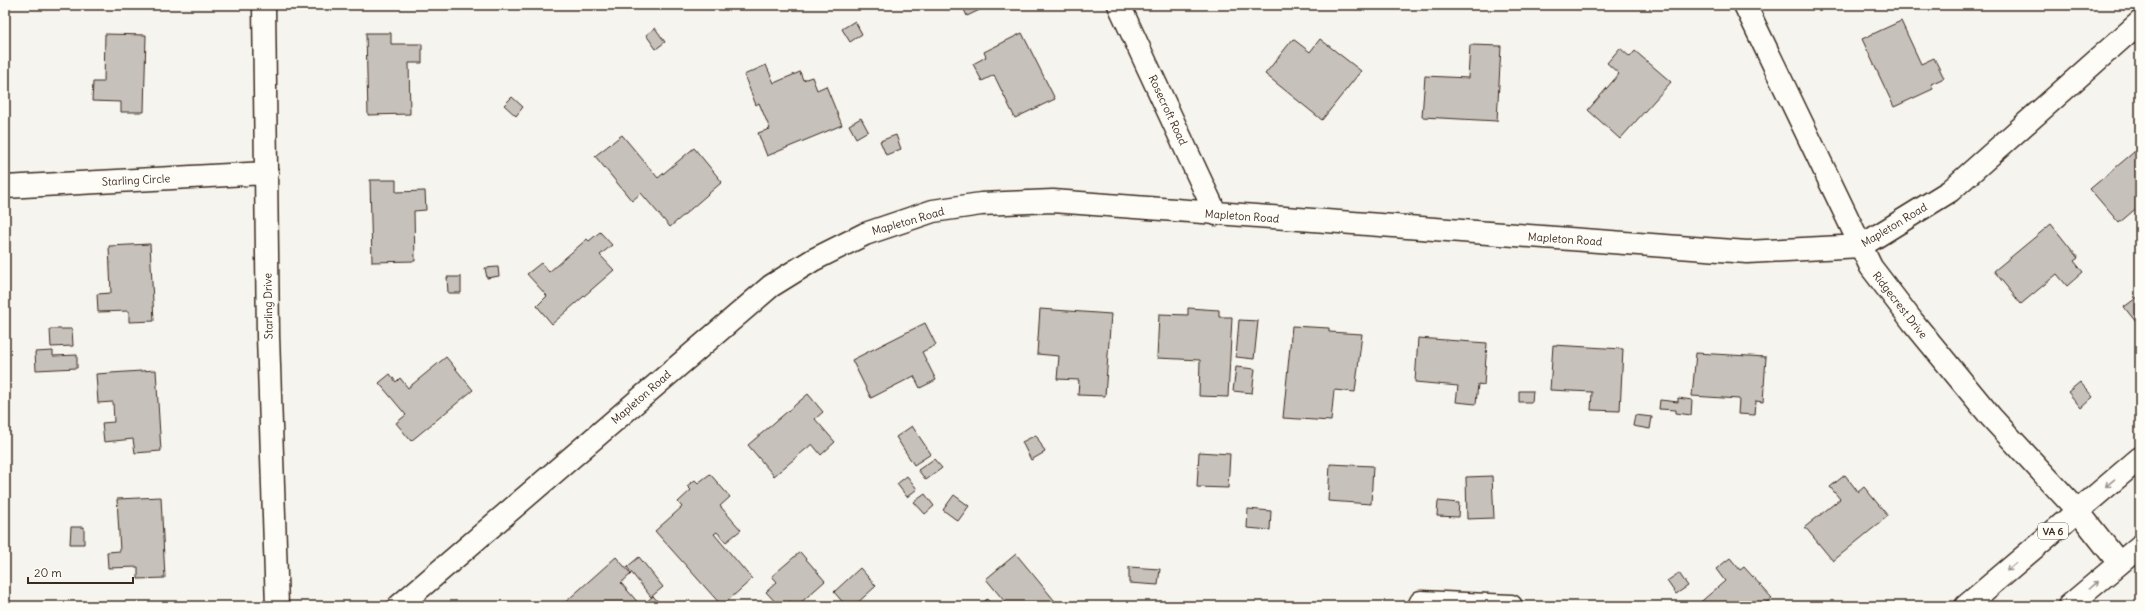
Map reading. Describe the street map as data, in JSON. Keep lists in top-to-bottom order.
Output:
{
  "streets": {
    "street": [
      "Rosecroft Road",
      "Starling Circle",
      "Mapleton Road",
      "Ridgecrest Drive",
      "Starling Drive",
      "VA 6"
    ]
  },
  "crossings": [
    ["Rosecroft Road", "Mapleton Road"],
    ["Starling Circle", "Starling Drive"],
    ["Mapleton Road", "Ridgecrest Drive"],
    ["Ridgecrest Drive", "VA 6"]
  ],
  "scale_bar": "20 m"
}
